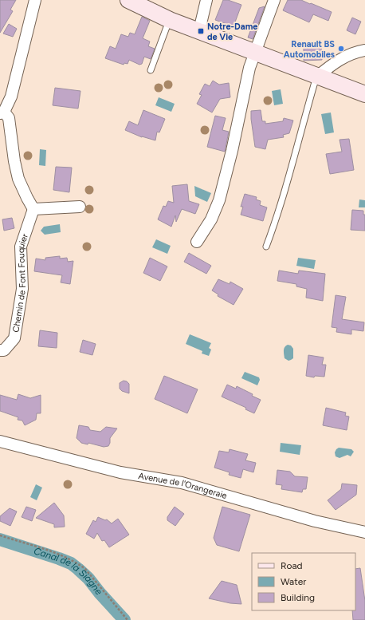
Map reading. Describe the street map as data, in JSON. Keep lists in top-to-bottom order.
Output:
{
  "streets": {
    "street": ["Chemin de Font Fouquier", "Avenue de l'Orangeraie"]
  },
  "water": ["Canal de la Siagne"],
  "places": {
    "transit": ["Notre-Dame de Vie"],
    "other": ["Renault BS Automobiles"]
  },
  "legend": ["Road", "Water", "Building"]
}
